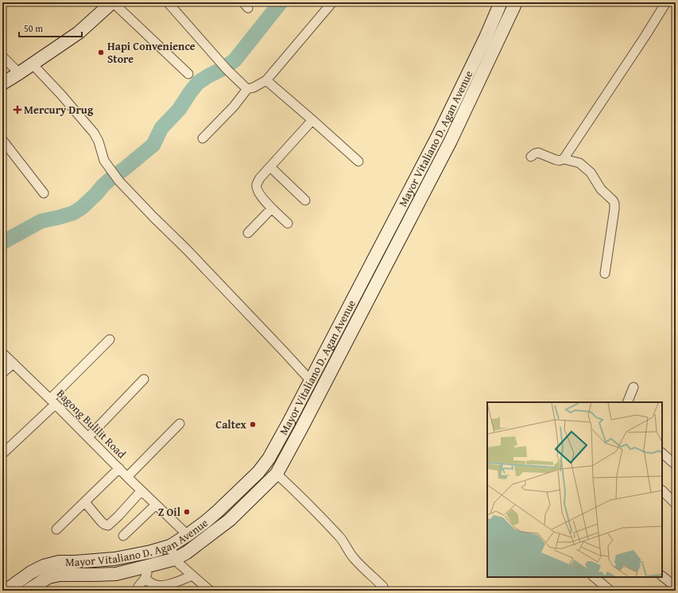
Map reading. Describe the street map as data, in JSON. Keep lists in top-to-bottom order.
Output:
{
  "streets": {
    "main road": ["Mayor Vitaliano D. Agan Avenue"],
    "street": ["Bagong Bulilit Road"]
  },
  "crossings": [
    ["Mayor Vitaliano D. Agan Avenue", "Bagong Bulilit Road"]
  ],
  "places": {
    "other": ["Hapi Convenience Store", "Caltex", "Z Oil"],
    "health": ["Mercury Drug"]
  },
  "scale_bar": "50 m"
}
